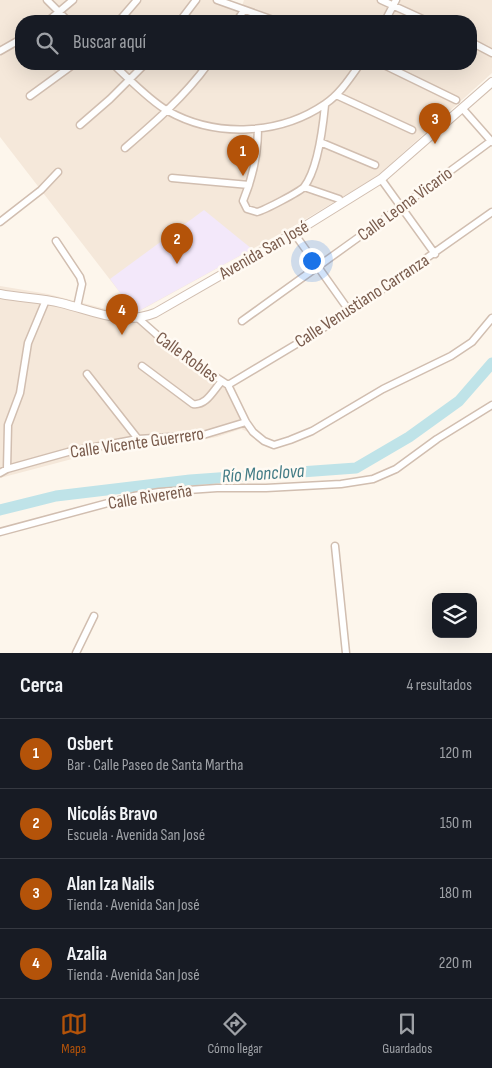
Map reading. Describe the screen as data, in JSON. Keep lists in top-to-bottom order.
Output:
{
  "streets": {
    "street": [
      "Calle Leona Vicario",
      "Avenida San José",
      "Calle Venustiano Carranza",
      "Calle Robles",
      "Calle Vicente Guerrero",
      "Calle Rivereña"
    ]
  },
  "crossings": [
    ["Avenida San José", "Calle Robles"],
    ["Calle Venustiano Carranza", "Calle Robles"],
    ["Calle Robles", "Calle Vicente Guerrero"]
  ],
  "water": ["Río Monclova"],
  "page": {
    "search": "Buscar aquí",
    "pins": [
      "3",
      "1",
      "2",
      "4"
    ],
    "heading": ["Cerca", "4 resultados"],
    "list": [
      {
        "mark": "1",
        "name": "Osbert",
        "note": "Bar · Calle Paseo de Santa Martha",
        "value": "120 m"
      },
      {
        "mark": "2",
        "name": "Nicolás Bravo",
        "note": "Escuela · Avenida San José",
        "value": "150 m"
      },
      {
        "mark": "3",
        "name": "Alan Iza Nails",
        "note": "Tienda · Avenida San José",
        "value": "180 m"
      },
      {
        "mark": "4",
        "name": "Azalia",
        "note": "Tienda · Avenida San José",
        "value": "220 m"
      }
    ],
    "nav": ["Mapa", "Cómo llegar", "Guardados"]
  }
}
